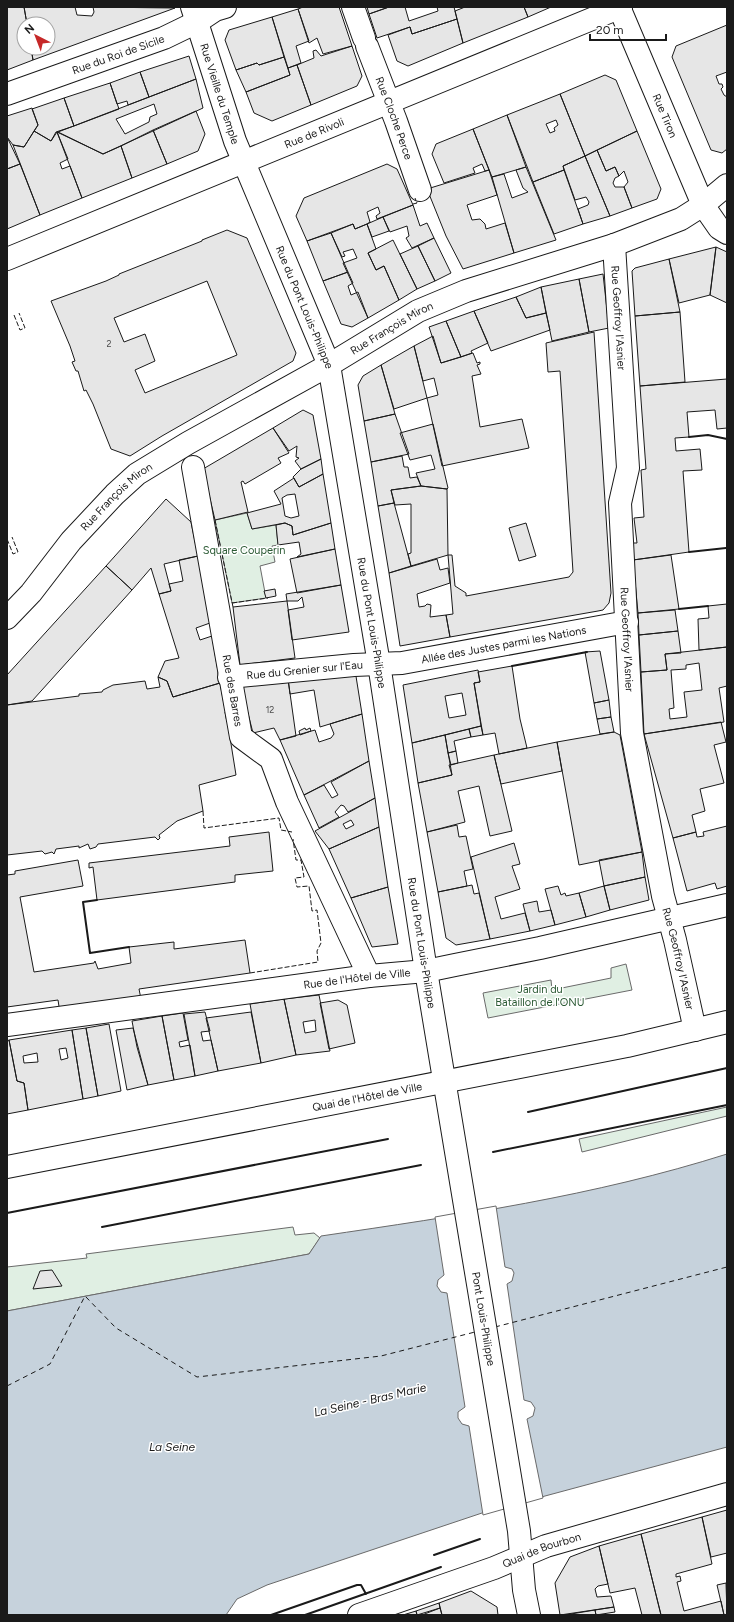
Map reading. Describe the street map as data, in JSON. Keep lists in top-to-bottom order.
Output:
{
  "streets": {
    "street": [
      "Rue du Roi de Sicile",
      "Rue Vieille du Temple",
      "Rue Tiron",
      "Rue Cloche Perce",
      "Rue de Rivoli",
      "Rue du Pont Louis-Philippe",
      "Rue Geoffroy l'Asnier",
      "Rue François Miron",
      "Allée des Justes parmi les Nations",
      "Rue du Grenier sur l'Eau",
      "Rue des Barres",
      "Rue de l'Hôtel de Ville",
      "Quai de l'Hôtel de Ville",
      "Pont Louis-Philippe",
      "Quai de Bourbon"
    ]
  },
  "crossings": [
    ["Rue du Roi de Sicile", "Rue Vieille du Temple"],
    ["Rue Vieille du Temple", "Rue de Rivoli"],
    ["Rue Vieille du Temple", "Rue du Pont Louis-Philippe"],
    ["Rue Tiron", "Rue de Rivoli"],
    ["Rue Tiron", "Rue François Miron"],
    ["Rue Cloche Perce", "Rue de Rivoli"],
    ["Rue de Rivoli", "Rue du Pont Louis-Philippe"],
    ["Rue du Pont Louis-Philippe", "Rue François Miron"],
    ["Rue du Pont Louis-Philippe", "Allée des Justes parmi les Nations"],
    ["Rue du Pont Louis-Philippe", "Rue du Grenier sur l'Eau"],
    ["Rue du Pont Louis-Philippe", "Rue de l'Hôtel de Ville"],
    ["Rue du Pont Louis-Philippe", "Quai de l'Hôtel de Ville"],
    ["Rue du Pont Louis-Philippe", "Pont Louis-Philippe"],
    ["Rue Geoffroy l'Asnier", "Rue François Miron"],
    ["Rue Geoffroy l'Asnier", "Allée des Justes parmi les Nations"],
    ["Rue Geoffroy l'Asnier", "Rue de l'Hôtel de Ville"],
    ["Rue Geoffroy l'Asnier", "Quai de l'Hôtel de Ville"],
    ["Rue François Miron", "Rue des Barres"],
    ["Allée des Justes parmi les Nations", "Rue du Grenier sur l'Eau"],
    ["Rue du Grenier sur l'Eau", "Rue des Barres"],
    ["Rue des Barres", "Rue de l'Hôtel de Ville"],
    ["Quai de l'Hôtel de Ville", "Pont Louis-Philippe"],
    ["Pont Louis-Philippe", "Quai de Bourbon"]
  ],
  "water": ["La Seine - Bras Marie", "La Seine"],
  "parks": ["Square Couperin", "Jardin du Bataillon de l'ONU"],
  "house_numbers": ["2", "12"],
  "scale_bar": "20 m",
  "north": "top left"
}
